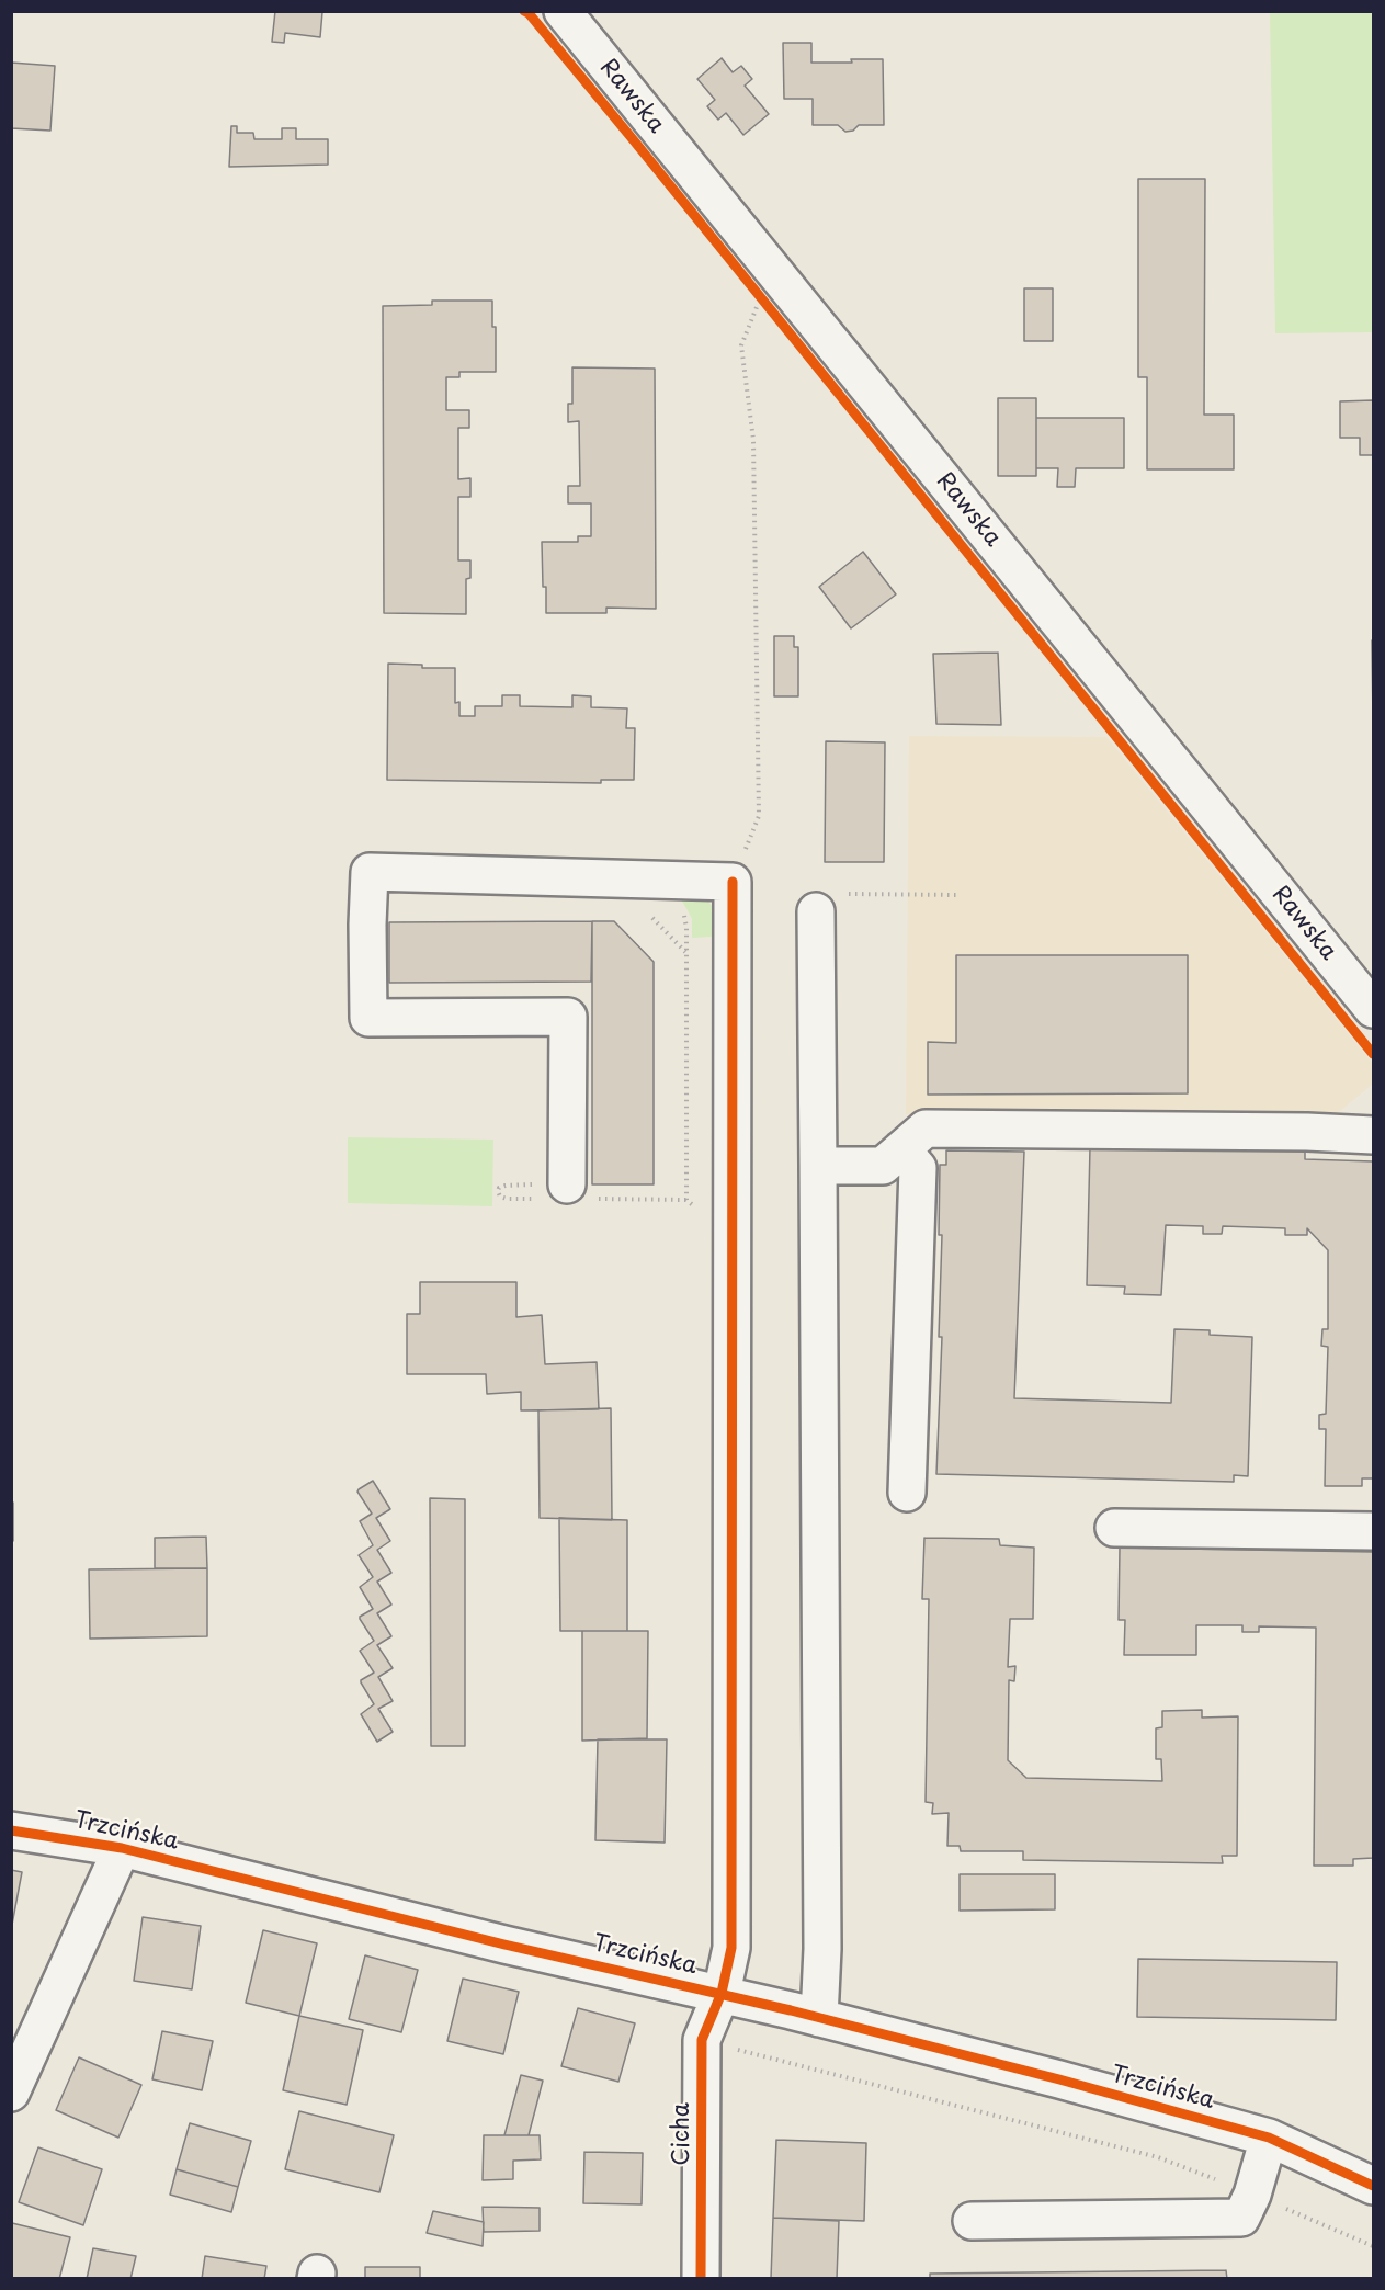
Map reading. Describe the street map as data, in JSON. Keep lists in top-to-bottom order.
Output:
{
  "streets": {
    "street": ["Rawska", "Trzcińska", "Cicha"]
  },
  "crossings": [
    ["Trzcińska", "Cicha"]
  ]
}
